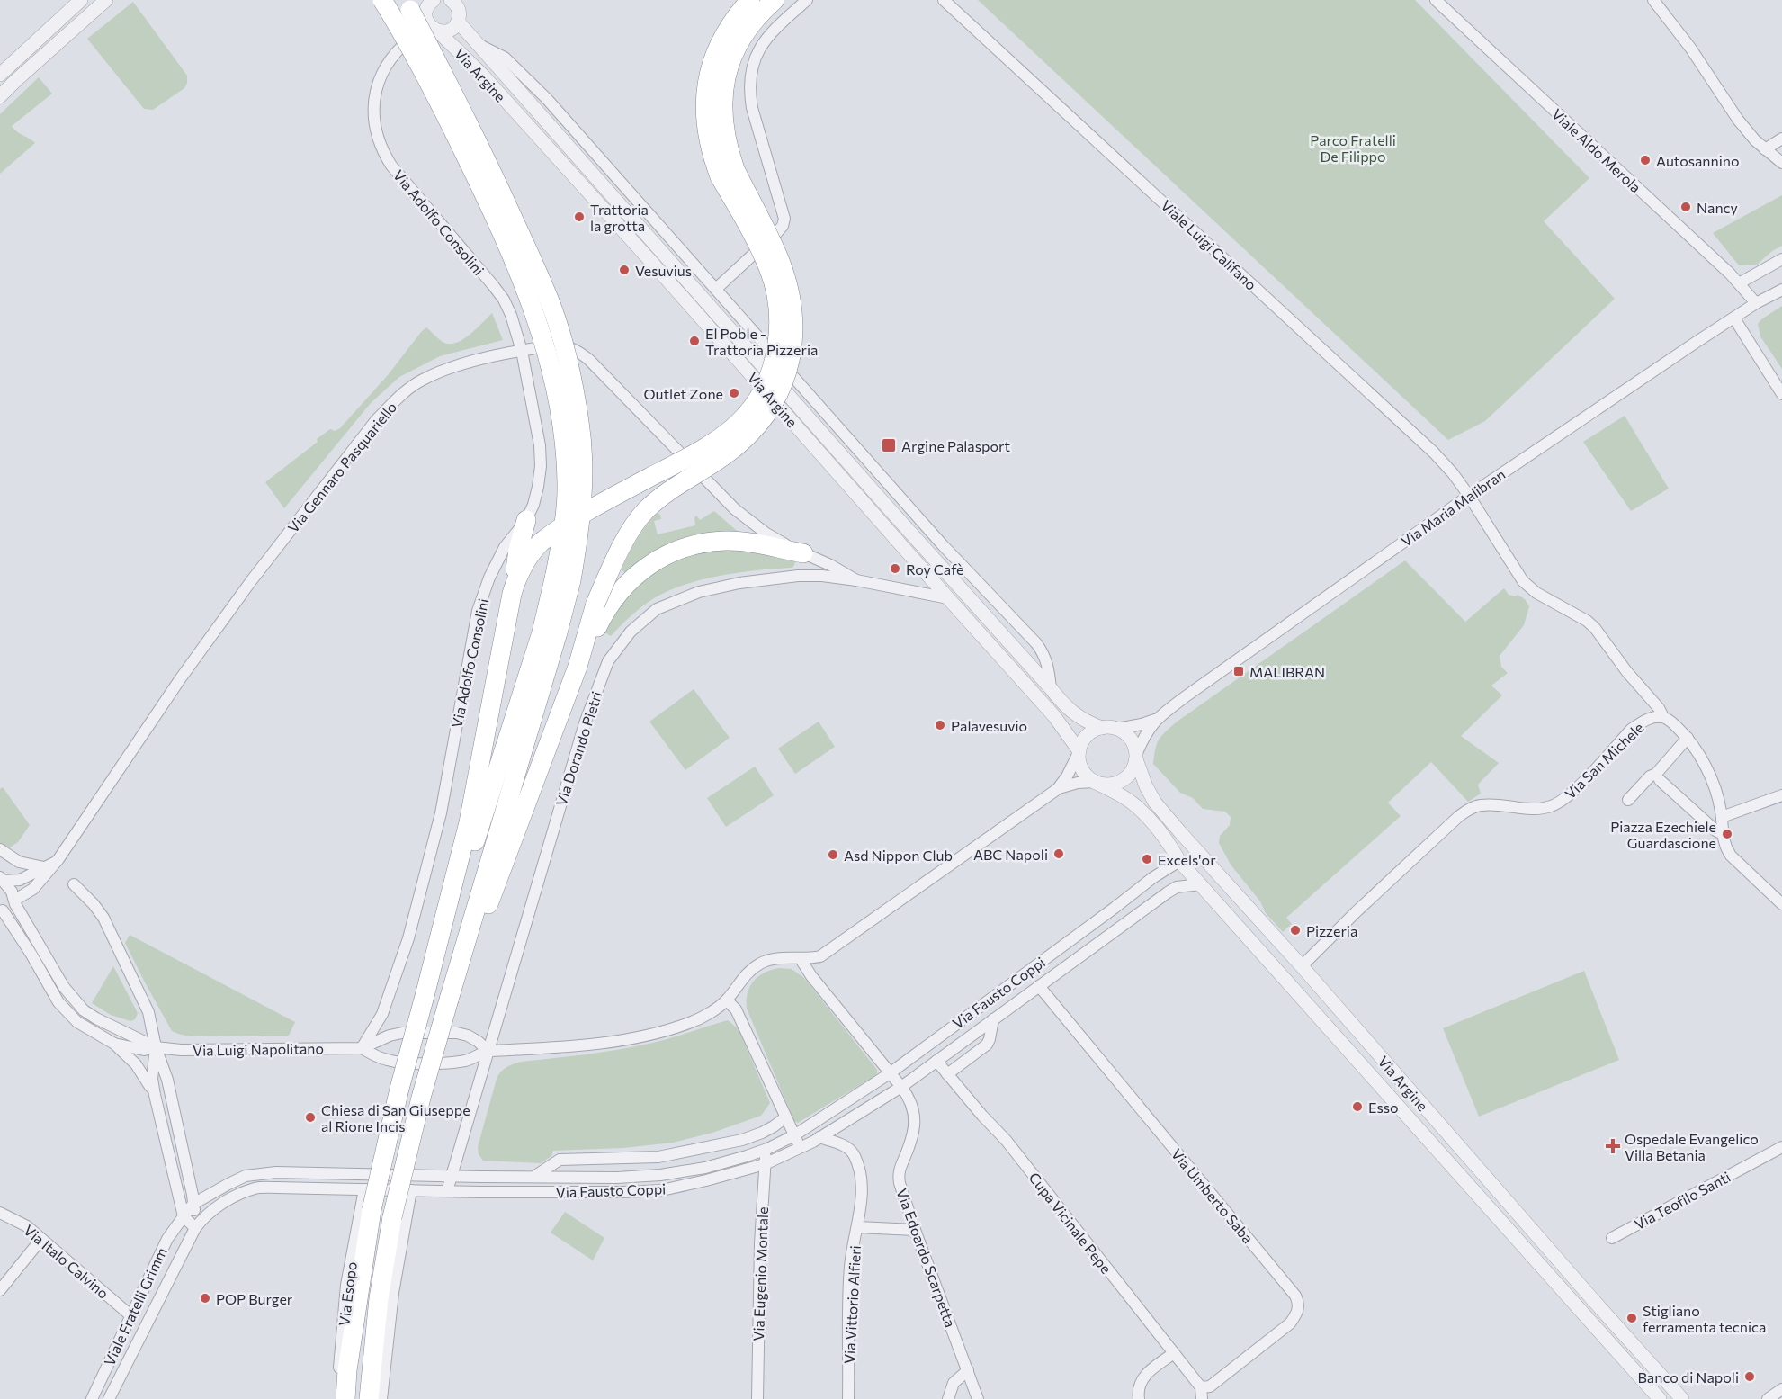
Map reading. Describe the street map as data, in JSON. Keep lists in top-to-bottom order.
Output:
{
  "streets": {
    "street": [
      "Via Argine",
      "Viale Aldo Merola",
      "Via Adolfo Consolini",
      "Viale Luigi Califano",
      "Via Gennaro Pasquariello",
      "Via Maria Malibran",
      "Via Dorando Pietri",
      "Via San Michele",
      "Via Fausto Coppi",
      "Via Luigi Napolitano",
      "Via Umberto Saba",
      "Via Teofilo Santi",
      "Cupa Vicinale Pepe",
      "Via Edoardo Scarpetta",
      "Via Italo Calvino",
      "Via Eugenio Montale",
      "Via Esopo",
      "Via Vittorio Alfieri",
      "Viale Fratelli Grimm"
    ]
  },
  "crossings": [
    ["Via Argine", "Via Adolfo Consolini"],
    ["Via Argine", "Via Maria Malibran"],
    ["Via Argine", "Via Dorando Pietri"],
    ["Via Argine", "Via San Michele"],
    ["Via Argine", "Via Fausto Coppi"],
    ["Via Argine", "Via Luigi Napolitano"],
    ["Viale Aldo Merola", "Via Maria Malibran"],
    ["Via Adolfo Consolini", "Via Gennaro Pasquariello"],
    ["Via Adolfo Consolini", "Via Luigi Napolitano"],
    ["Viale Luigi Califano", "Via Maria Malibran"],
    ["Viale Luigi Califano", "Via San Michele"],
    ["Via Gennaro Pasquariello", "Via Dorando Pietri"],
    ["Via Maria Malibran", "Via Luigi Napolitano"],
    ["Via Dorando Pietri", "Via Fausto Coppi"],
    ["Via Dorando Pietri", "Via Luigi Napolitano"],
    ["Via Fausto Coppi", "Via Umberto Saba"],
    ["Via Fausto Coppi", "Cupa Vicinale Pepe"],
    ["Via Fausto Coppi", "Via Edoardo Scarpetta"],
    ["Via Fausto Coppi", "Via Eugenio Montale"],
    ["Via Fausto Coppi", "Via Esopo"],
    ["Via Fausto Coppi", "Via Vittorio Alfieri"],
    ["Via Fausto Coppi", "Viale Fratelli Grimm"],
    ["Via Luigi Napolitano", "Via Edoardo Scarpetta"],
    ["Via Umberto Saba", "Cupa Vicinale Pepe"],
    ["Via Italo Calvino", "Viale Fratelli Grimm"]
  ],
  "parks": ["Parco Fratelli De Filippo"],
  "places": {
    "other": [
      "Autosannino",
      "Nancy",
      "Trattoria la grotta",
      "Vesuvius",
      "El Poble - Trattoria Pizzeria",
      "Outlet Zone",
      "Roy Cafè",
      "Palavesuvio",
      "Piazza Ezechiele Guardascione",
      "ABC Napoli",
      "Asd Nippon Club",
      "Excels'or",
      "Pizzeria",
      "Esso",
      "Chiesa di San Giuseppe al Rione Incis",
      "POP Burger",
      "Stigliano ferramenta tecnica",
      "Banco di Napoli"
    ],
    "transit": ["Argine Palasport", "MALIBRAN"],
    "health": ["Ospedale Evangelico Villa Betania"]
  }
}
